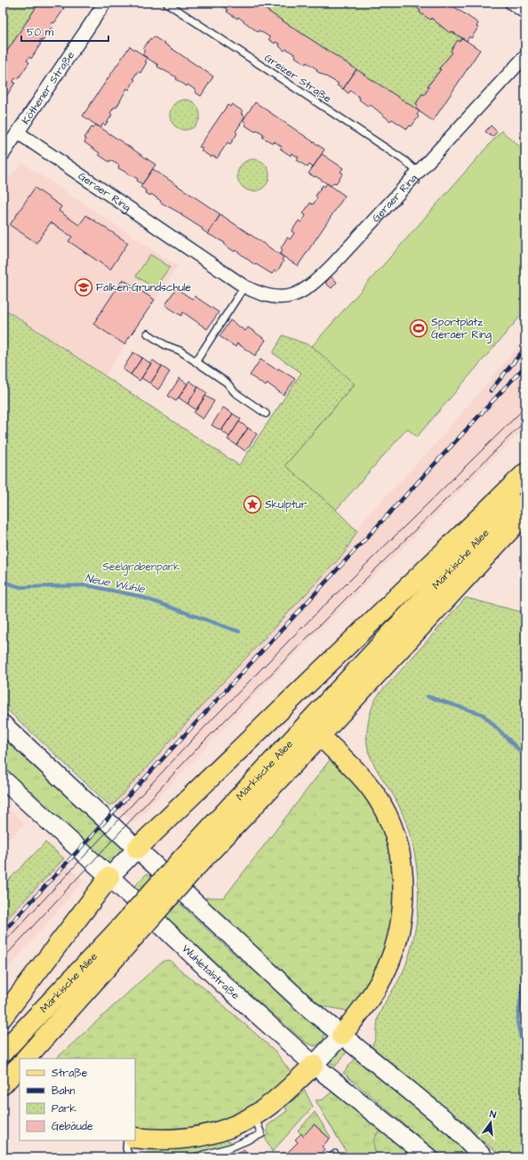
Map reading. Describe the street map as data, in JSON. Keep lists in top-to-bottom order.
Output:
{
  "streets": {
    "main road": ["Märkische Allee", "Wuhletalstraße"],
    "street": ["Köthener Straße", "Geraer Ring"],
    "lane": ["Greizer Straße"]
  },
  "crossings": [
    ["Greizer Straße", "Geraer Ring"],
    ["Köthener Straße", "Geraer Ring"]
  ],
  "water": ["Neue Wuhle"],
  "parks": ["Seelgrabenpark"],
  "places": {
    "school or university": ["Falken-Grundschule"],
    "sports": ["Sportplatz Geraer Ring"],
    "place": ["Skulptur"]
  },
  "legend": [
    "Straße",
    "Bahn",
    "Park",
    "Gebäude"
  ],
  "scale_bar": "50 m",
  "north": "top"
}
